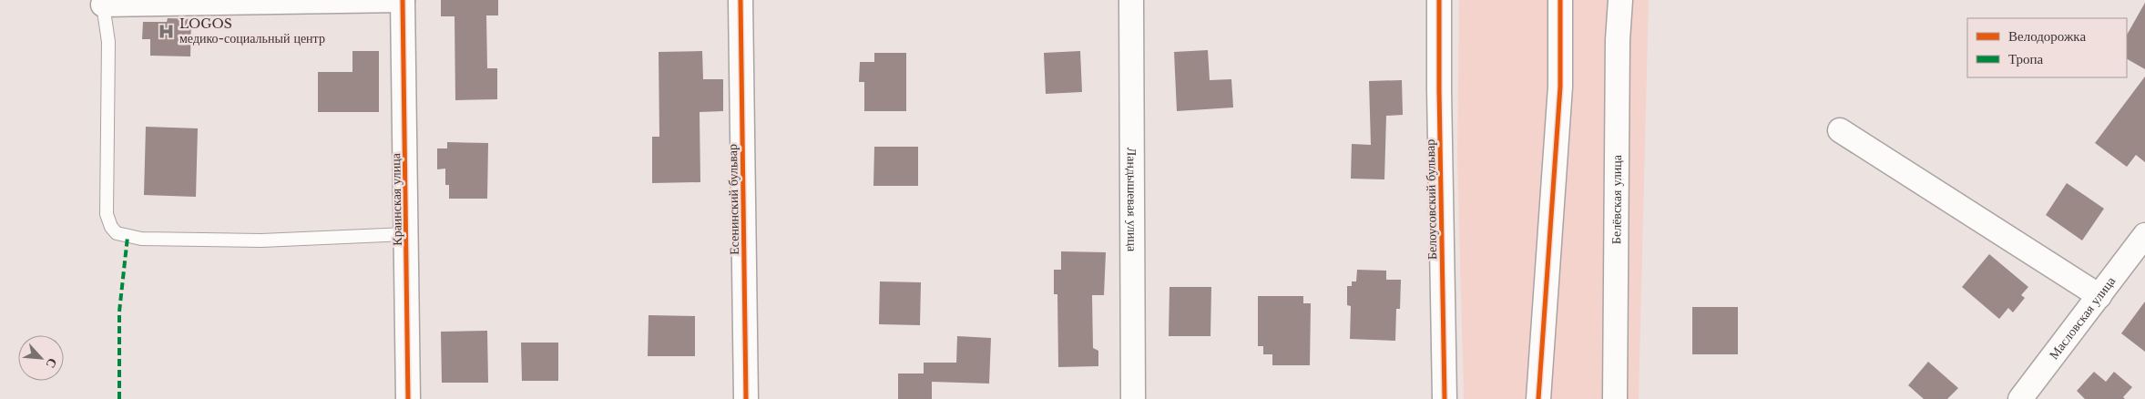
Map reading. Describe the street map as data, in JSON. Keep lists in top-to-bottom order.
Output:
{
  "streets": {
    "street": [
      "Краинская улица",
      "Есенинский бульвар",
      "Ландышевая улица",
      "Белоусовский бульвар",
      "Белёвская улица",
      "Масловская улица"
    ]
  },
  "places": {
    "hospital": ["LOGOS медико-социальный центр"]
  },
  "legend": ["Велодорожка", "Тропа"],
  "north": "bottom right"
}
